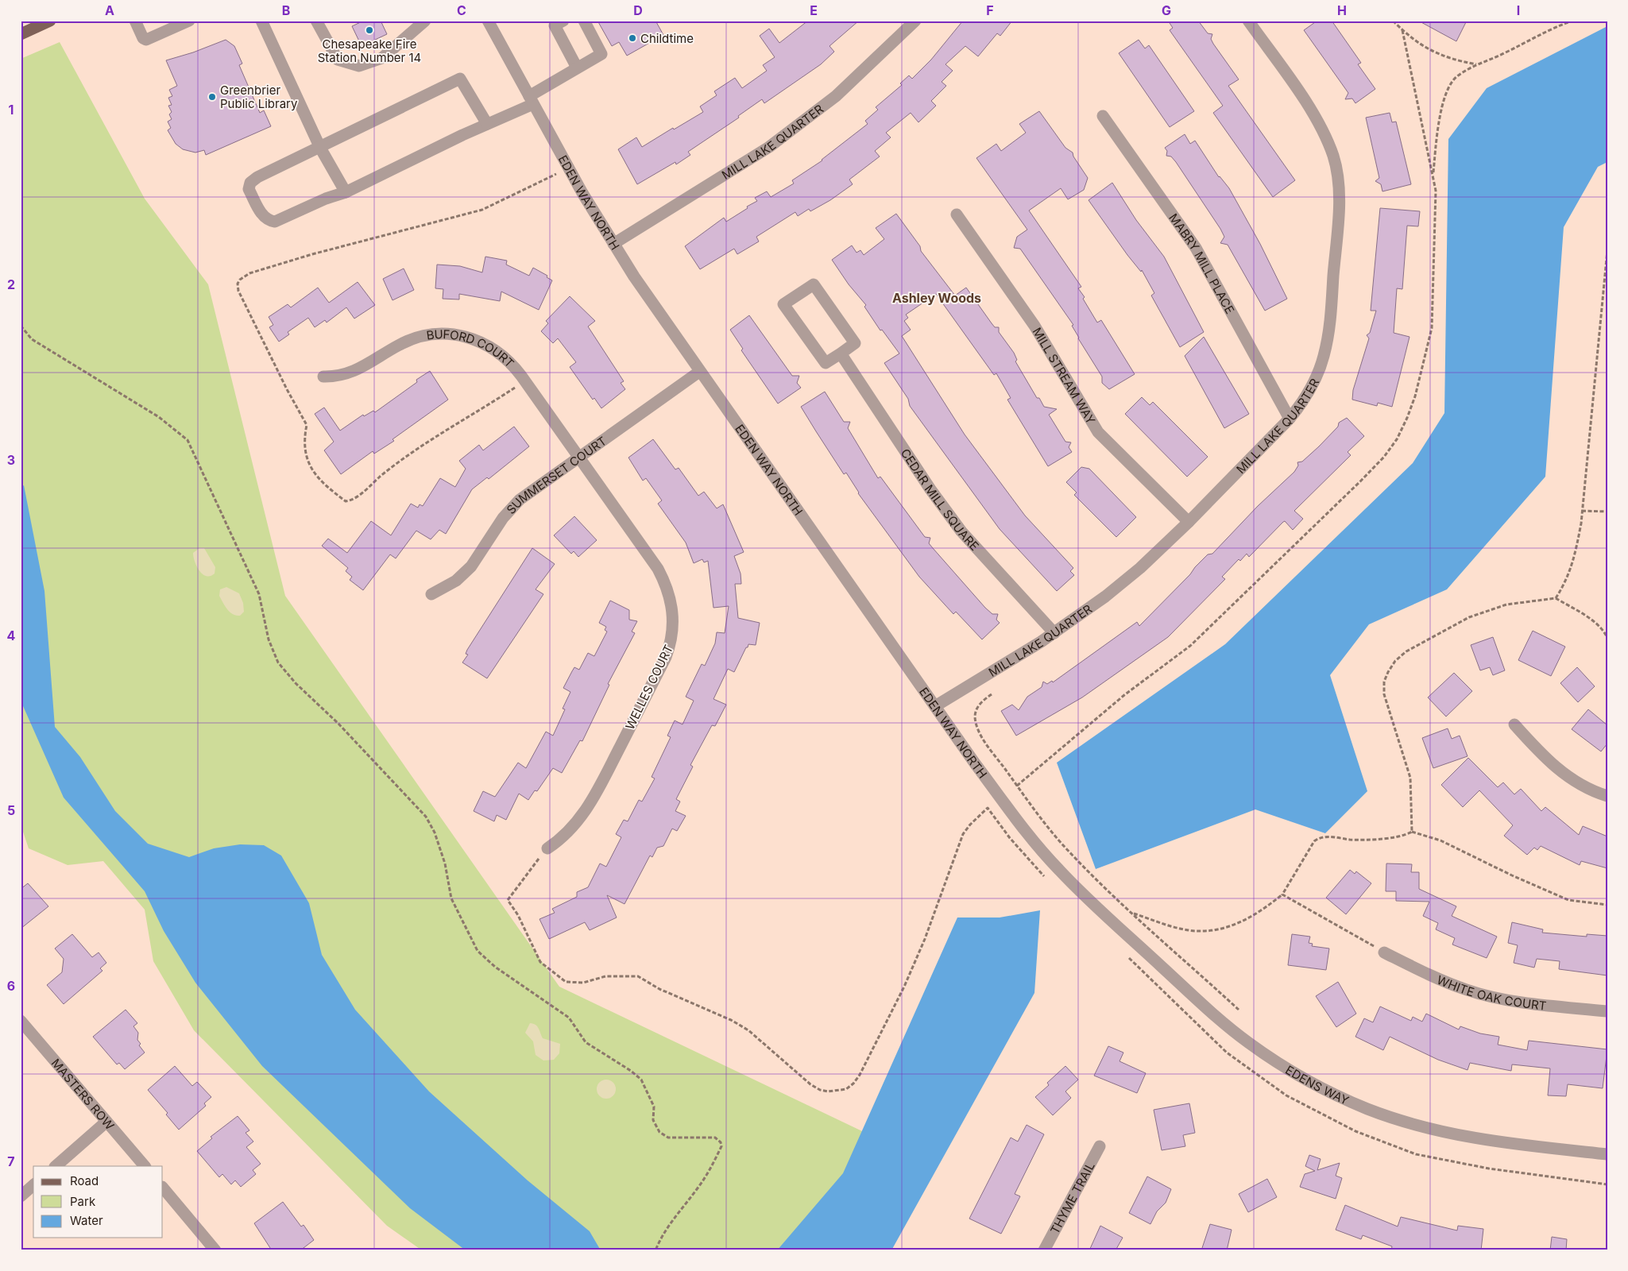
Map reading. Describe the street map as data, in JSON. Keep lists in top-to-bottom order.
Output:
{
  "streets": {
    "street": [
      "MILL LAKE QUARTER",
      "EDEN WAY NORTH",
      "MABRY MILL PLACE",
      "BUFORD COURT",
      "MILL STREAM WAY",
      "SUMMERSET COURT",
      "CEDAR MILL SQUARE",
      "WELLES COURT",
      "WHITE OAK COURT",
      "EDENS WAY",
      "MASTERS ROW",
      "THYME TRAIL"
    ]
  },
  "crossings": [
    ["MILL LAKE QUARTER", "EDEN WAY NORTH"],
    ["MILL LAKE QUARTER", "MABRY MILL PLACE"],
    ["MILL LAKE QUARTER", "MILL STREAM WAY"],
    ["MILL LAKE QUARTER", "CEDAR MILL SQUARE"],
    ["EDEN WAY NORTH", "SUMMERSET COURT"],
    ["EDEN WAY NORTH", "EDENS WAY"],
    ["BUFORD COURT", "SUMMERSET COURT"],
    ["BUFORD COURT", "WELLES COURT"],
    ["SUMMERSET COURT", "WELLES COURT"]
  ],
  "districts": ["Ashley Woods"],
  "places": ["Chesapeake Fire Station Number 14", "Childtime", "Greenbrier Public Library"],
  "legend": ["Road", "Park", "Water"],
  "grid": {
    "columns": [
      "A",
      "B",
      "C",
      "D",
      "E",
      "F",
      "G",
      "H",
      "I"
    ],
    "rows": [
      "1",
      "2",
      "3",
      "4",
      "5",
      "6",
      "7"
    ]
  }
}
